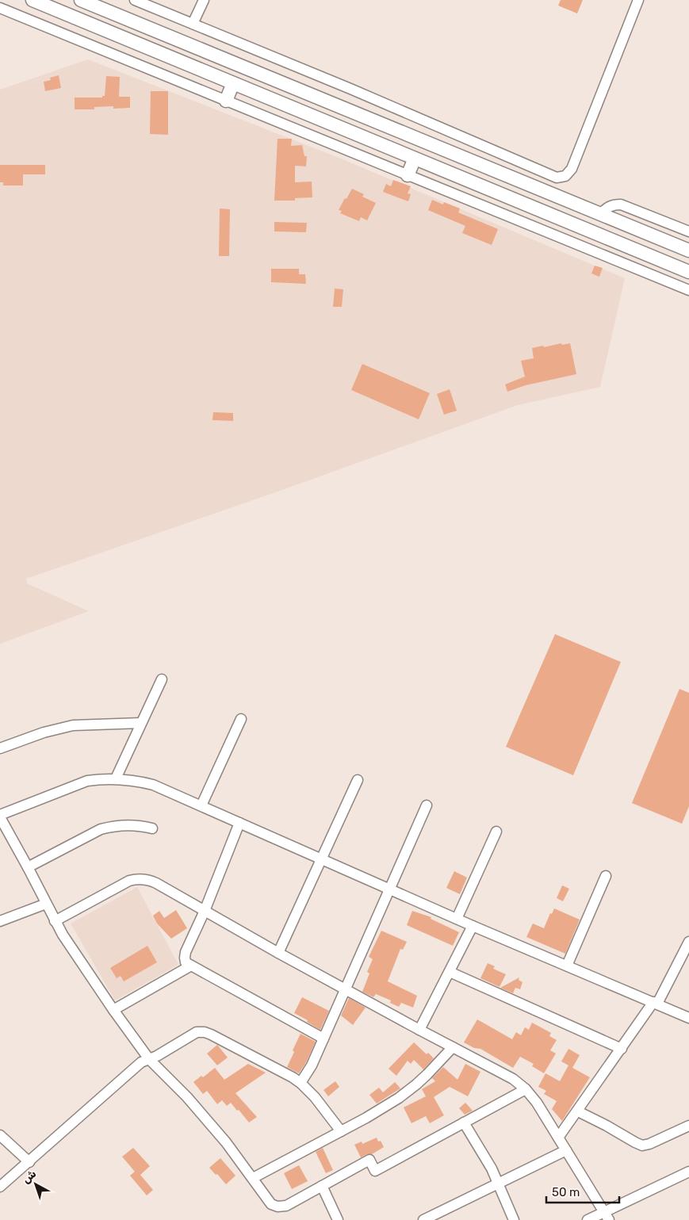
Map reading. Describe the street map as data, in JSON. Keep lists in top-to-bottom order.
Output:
{
  "scale_bar": "50 m",
  "north": "top left"
}
